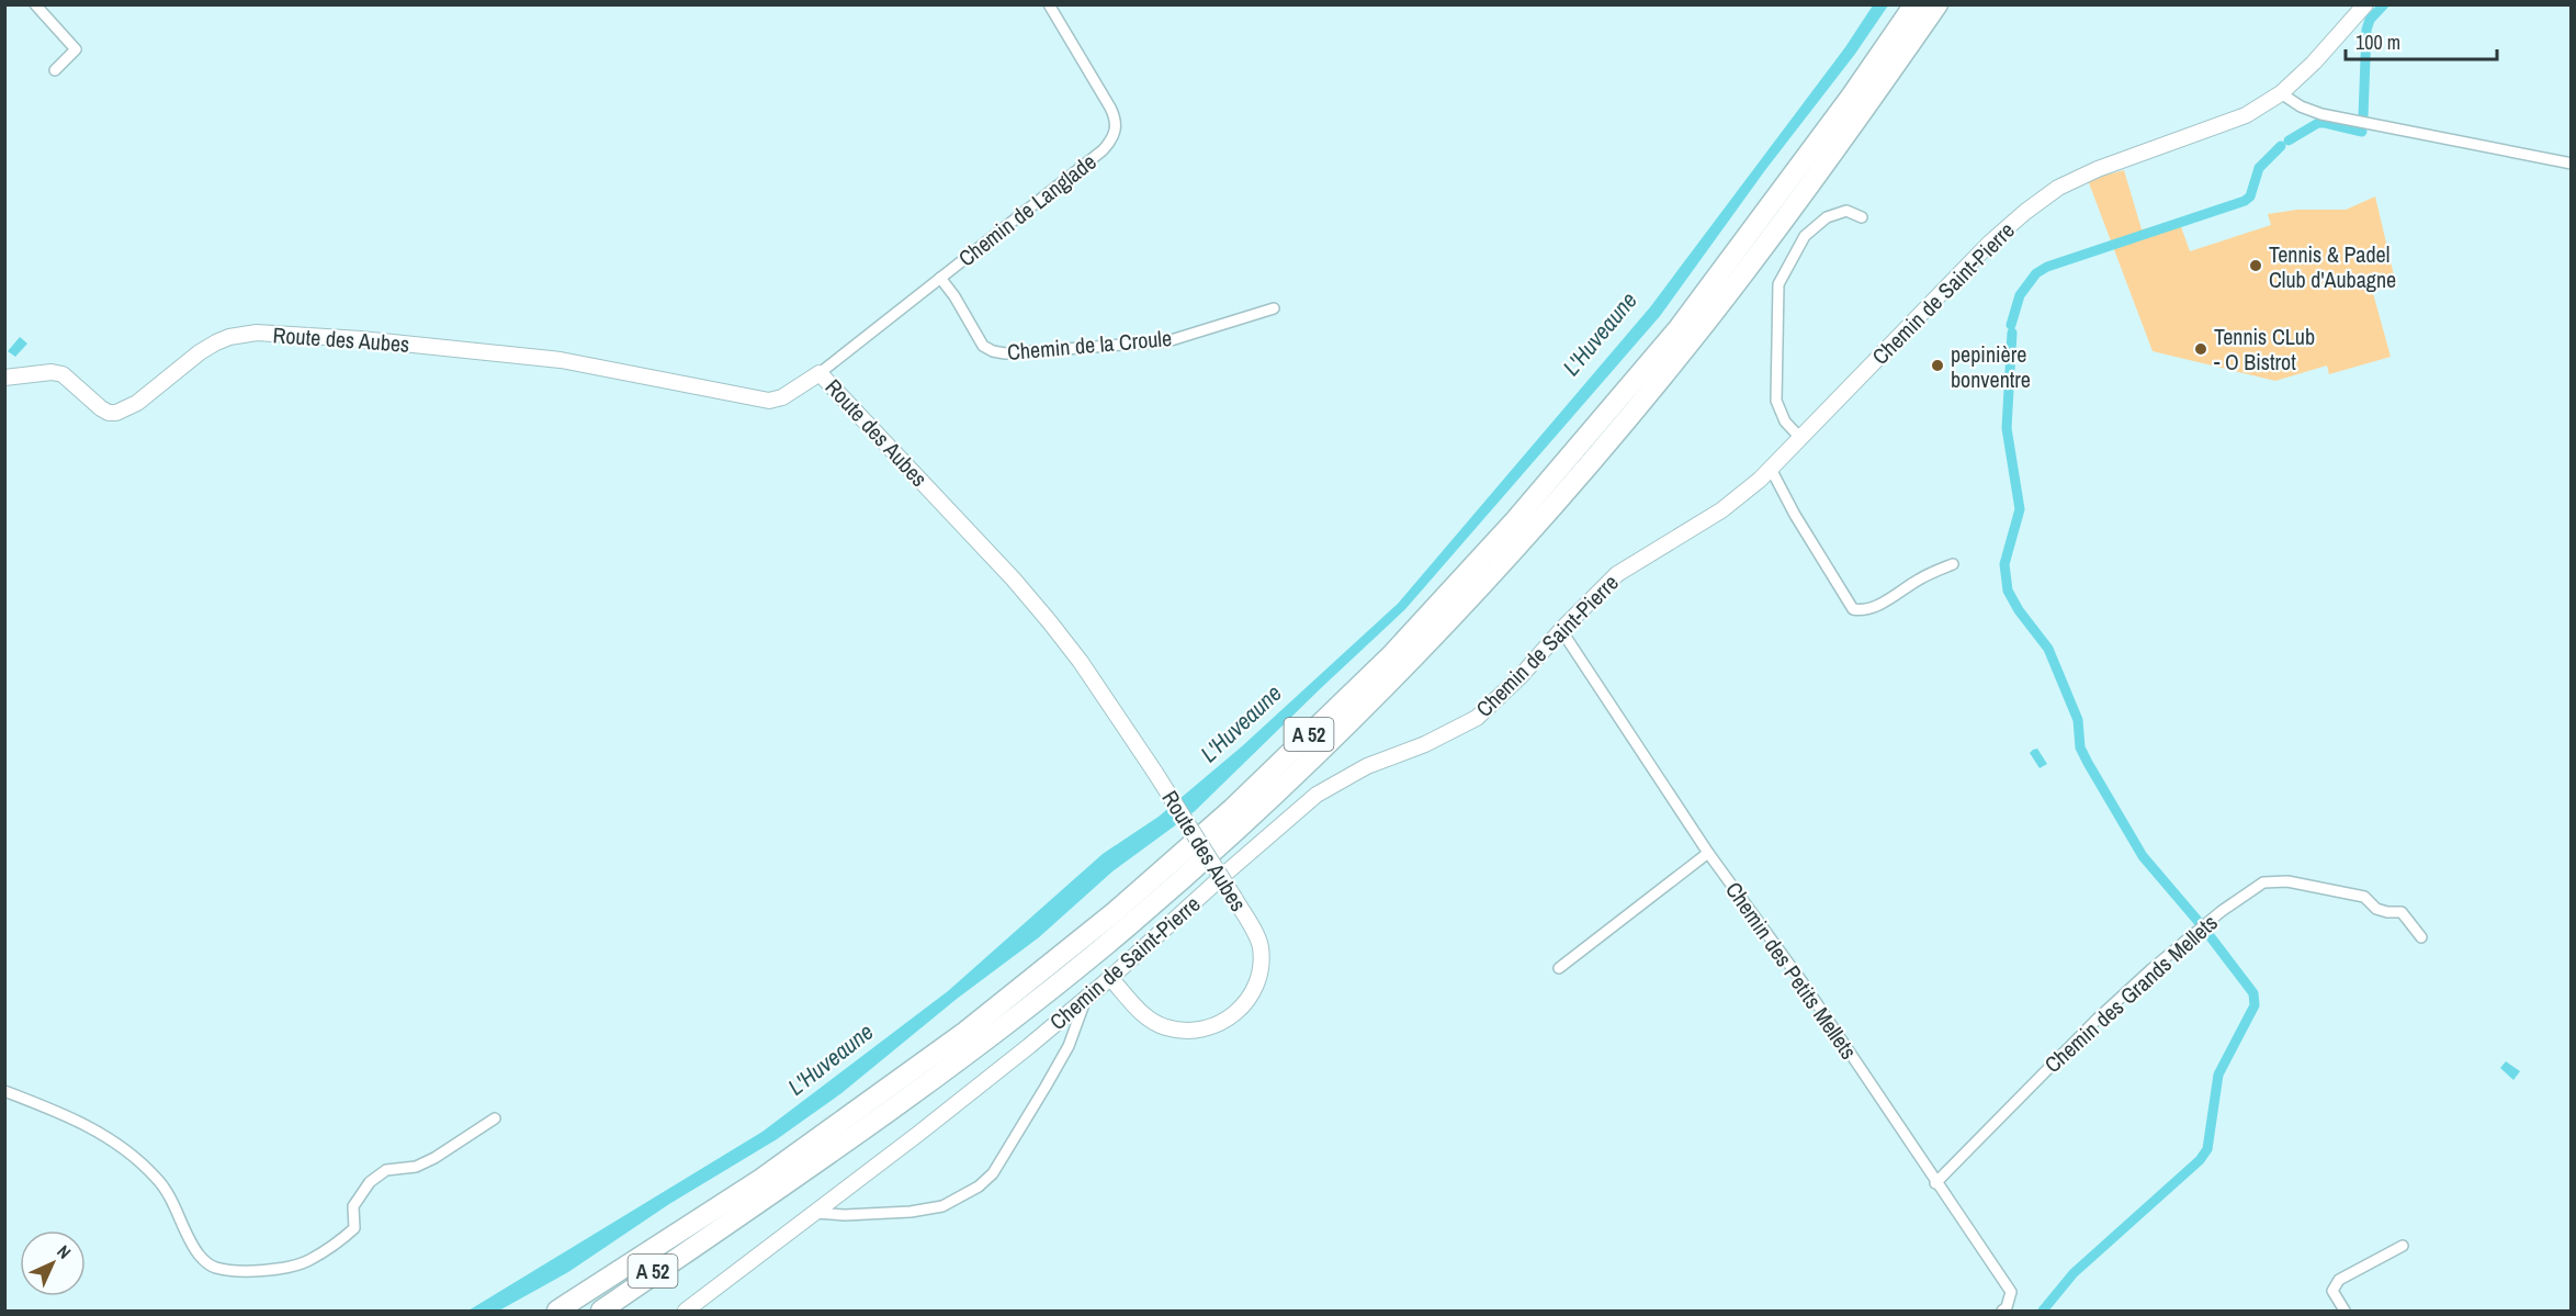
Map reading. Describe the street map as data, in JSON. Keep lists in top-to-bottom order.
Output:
{
  "streets": {
    "highway": ["A 52"],
    "main road": ["Chemin de Saint-Pierre", "Route des Aubes"],
    "street": [
      "Chemin de Langlade",
      "Chemin de la Croule",
      "Chemin des Petits Mellets",
      "Chemin des Grands Mellets"
    ]
  },
  "crossings": [
    ["Chemin de Langlade", "Route des Aubes"],
    ["Chemin de Langlade", "Chemin de la Croule"],
    ["Chemin de Saint-Pierre", "Route des Aubes"],
    ["Chemin de Saint-Pierre", "Chemin des Petits Mellets"],
    ["Chemin des Petits Mellets", "Chemin des Grands Mellets"]
  ],
  "water": ["L'Huveaune"],
  "places": ["Tennis & Padel Club d'Aubagne", "Tennis CLub - O Bistrot", "pepinière bonventre"],
  "scale_bar": "100 m",
  "north": "top right"
}
